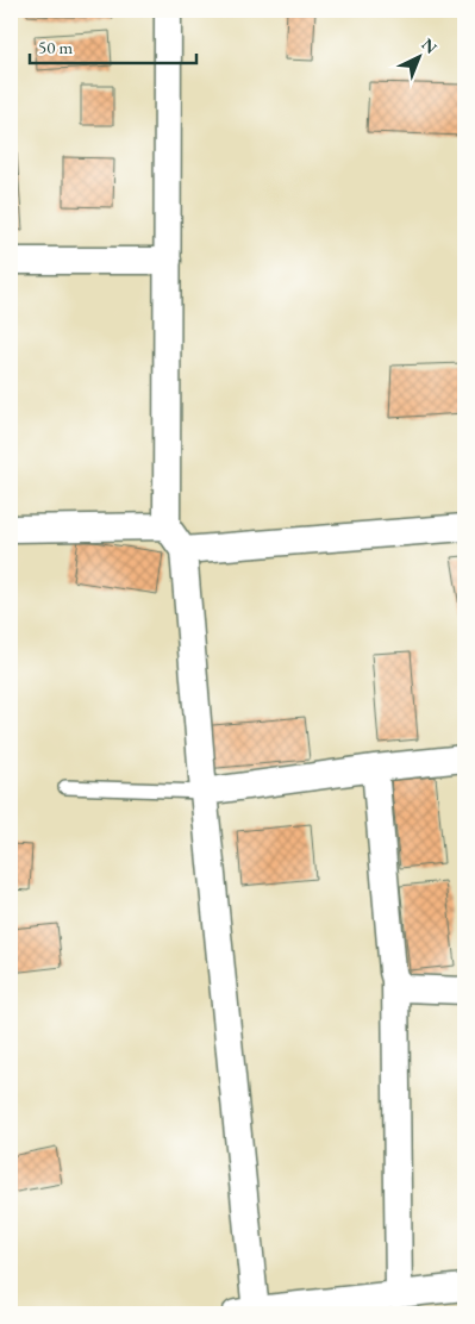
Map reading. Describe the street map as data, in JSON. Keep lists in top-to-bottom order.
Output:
{
  "scale_bar": "50 m",
  "north": "top right"
}
